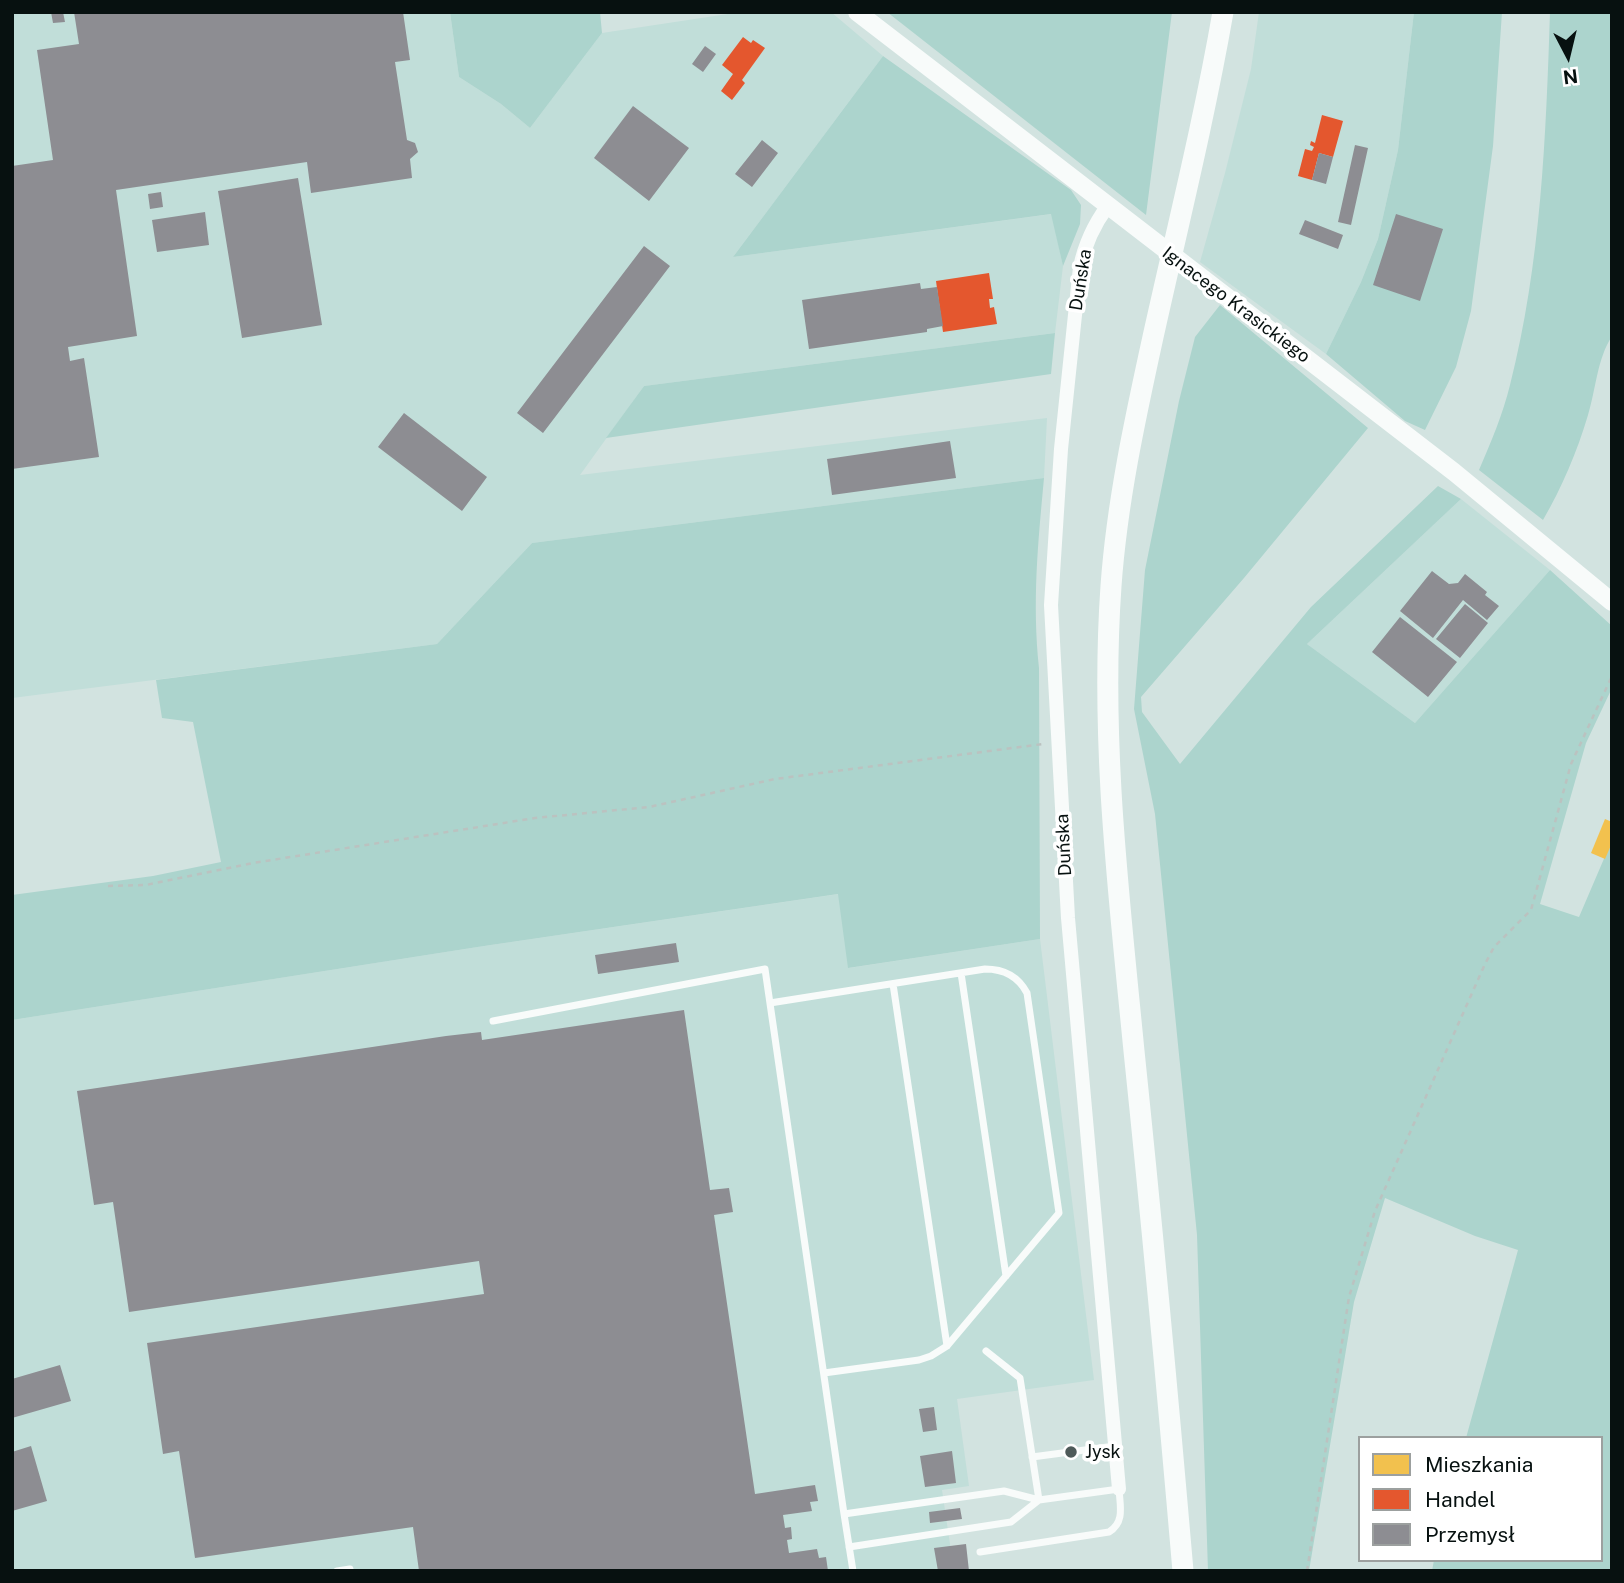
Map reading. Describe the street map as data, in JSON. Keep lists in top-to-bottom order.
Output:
{
  "streets": {
    "street": ["Duńska", "Ignacego Krasickiego"]
  },
  "crossings": [
    ["Duńska", "Ignacego Krasickiego"]
  ],
  "places": ["Jysk"],
  "legend": ["Mieszkania", "Handel", "Przemysł"],
  "north": "bottom"
}
